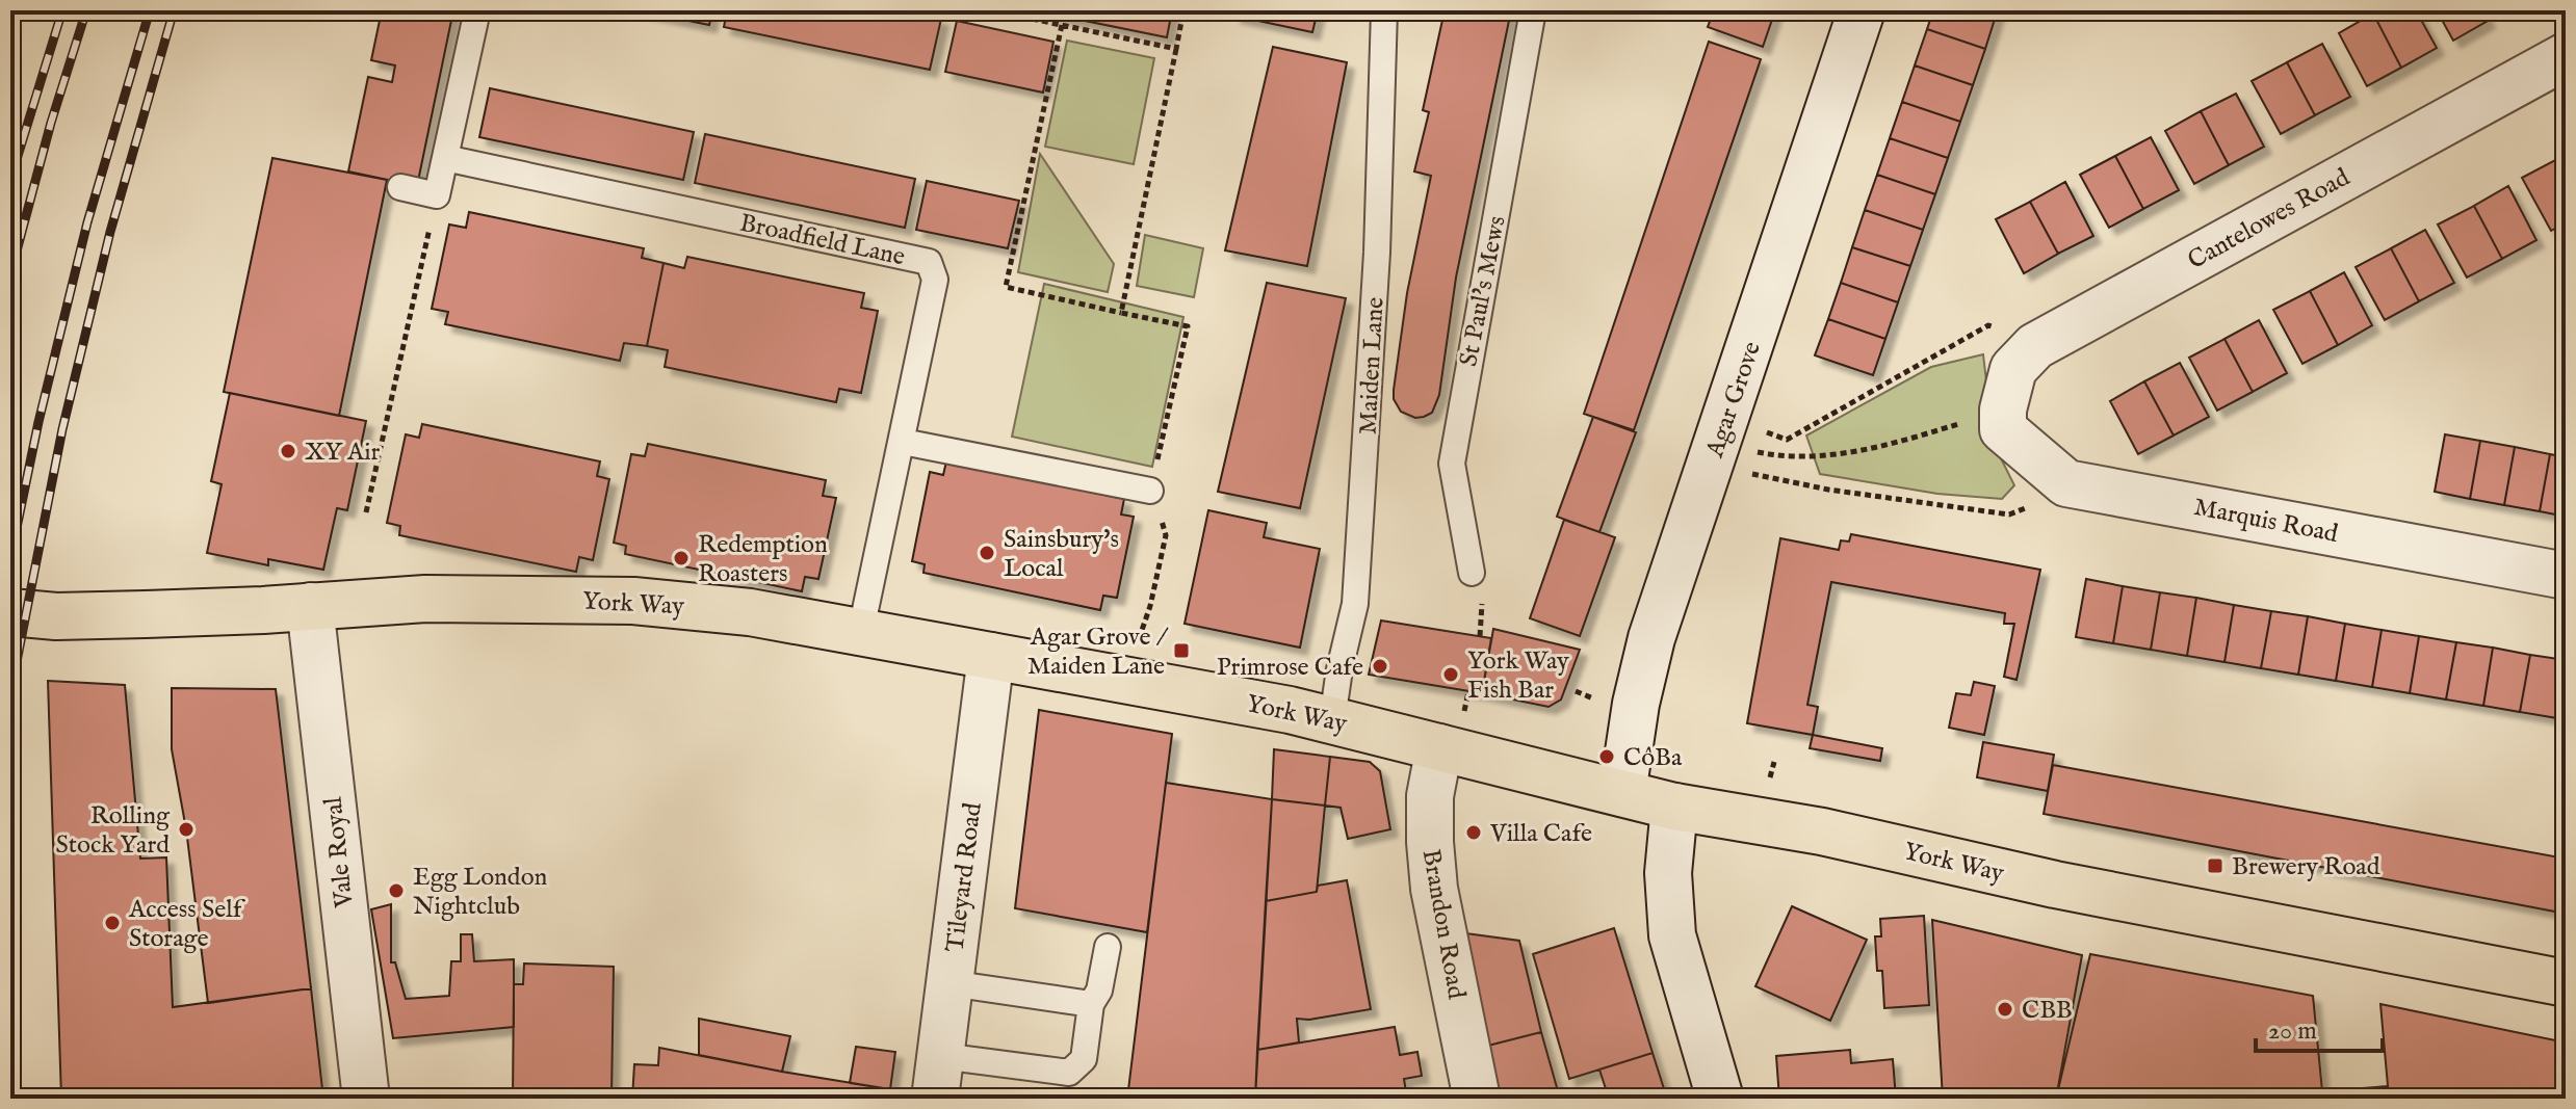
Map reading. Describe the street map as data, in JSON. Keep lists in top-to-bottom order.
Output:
{
  "streets": {
    "main road": ["York Way"],
    "street": [
      "Cantelowes Road",
      "Agar Grove",
      "Marquis Road",
      "Vale Royal",
      "Tileyard Road",
      "Brandon Road"
    ],
    "lane": ["Broadfield Lane", "St Paul's Mews", "Maiden Lane"]
  },
  "crossings": [
    ["Cantelowes Road", "Marquis Road"],
    ["Broadfield Lane", "York Way"],
    ["Maiden Lane", "York Way"],
    ["Agar Grove", "York Way"],
    ["York Way", "Vale Royal"],
    ["York Way", "Tileyard Road"],
    ["York Way", "Brandon Road"]
  ],
  "places": {
    "other": [
      "XY Air",
      "Sainsbury's Local",
      "Redemption Roasters",
      "Primrose Cafe",
      "York Way Fish Bar",
      "CôBa",
      "Rolling Stock Yard",
      "Villa Cafe",
      "Egg London Nightclub",
      "Access Self Storage",
      "CBB"
    ],
    "transit": ["Agar Grove / Maiden Lane", "Brewery Road"]
  },
  "scale_bar": "20 m"
}
